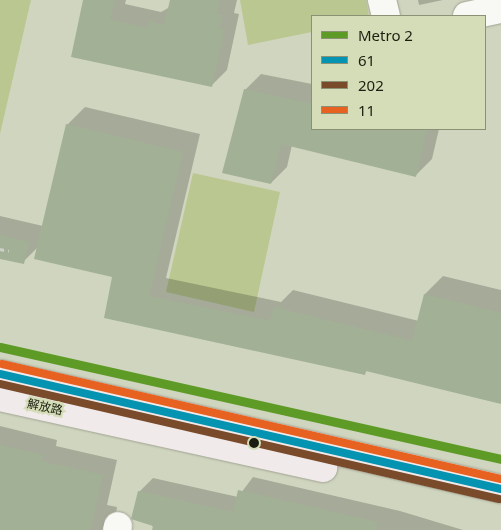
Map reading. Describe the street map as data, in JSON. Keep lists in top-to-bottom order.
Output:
{
  "streets": {
    "main road": ["解放路"]
  },
  "lines": [
    "metro line 2",
    "transit line 11",
    "transit line 61",
    "transit line 202"
  ],
  "legend": [
    "Metro 2",
    "61",
    "202",
    "11"
  ]
}
